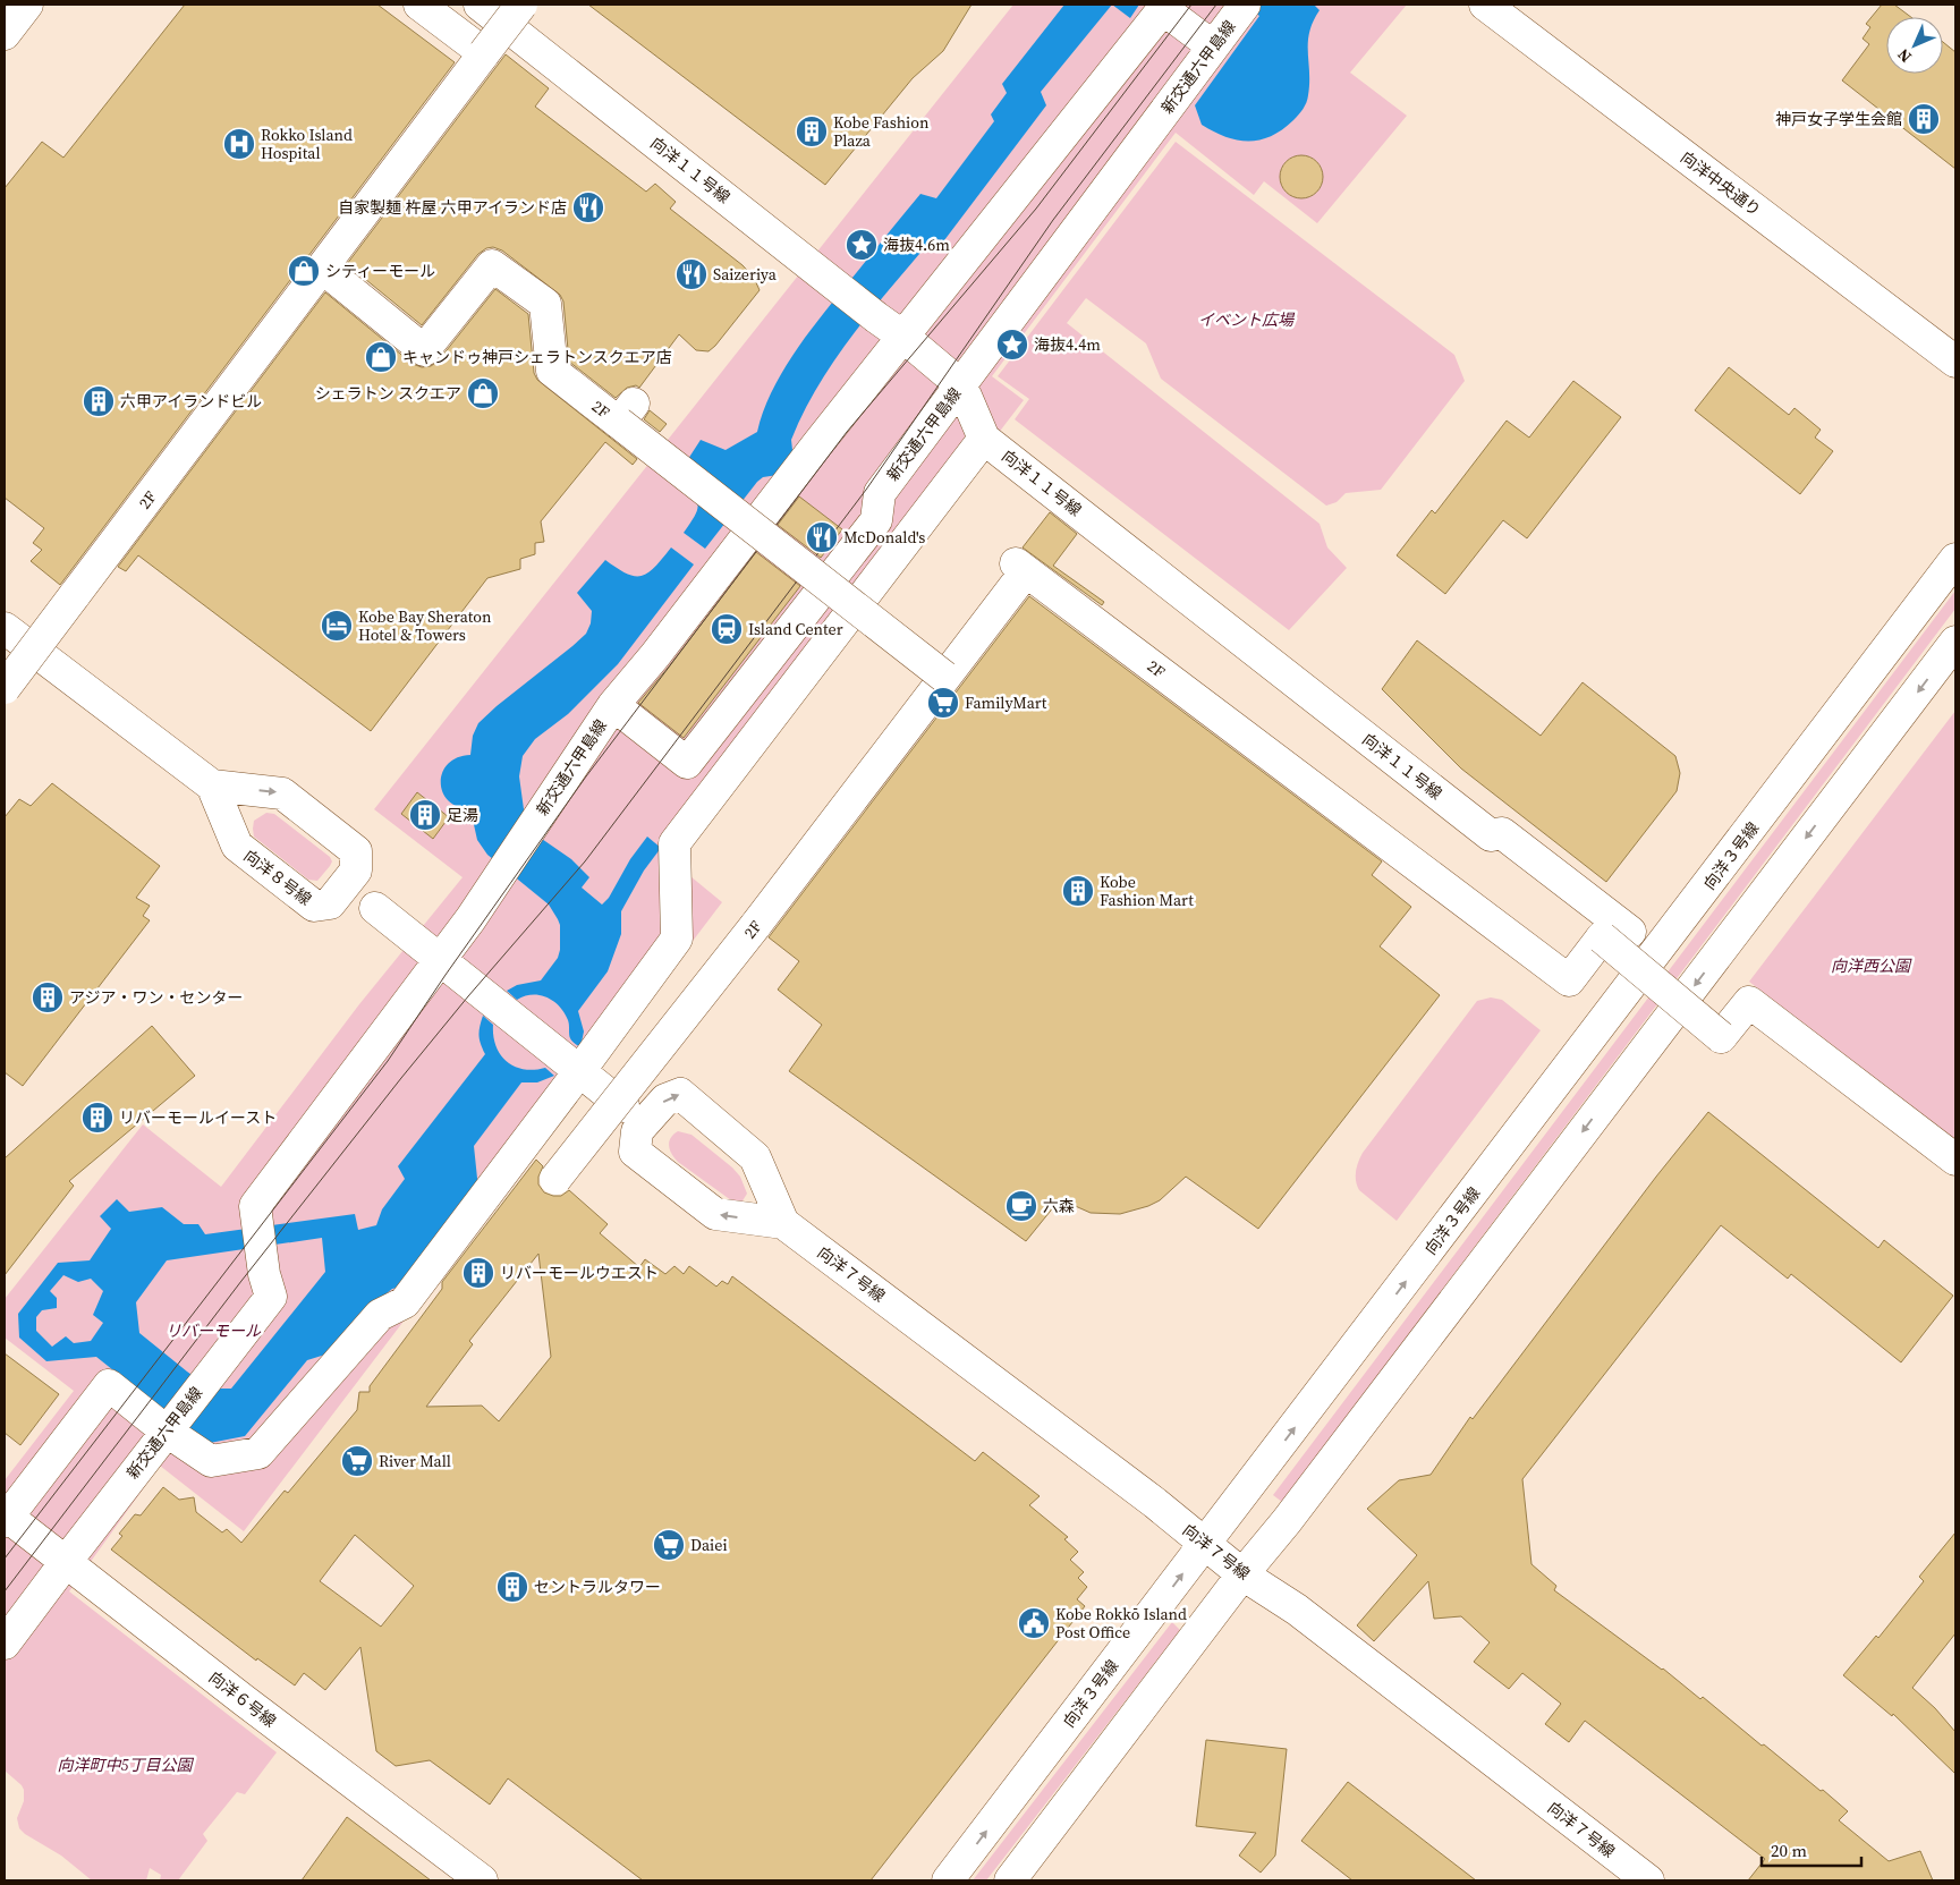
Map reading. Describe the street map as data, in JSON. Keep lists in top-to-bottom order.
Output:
{
  "streets": {
    "street": [
      "新交通六甲島線",
      "向洋１１号線",
      "向洋中央通り",
      "2F",
      "向洋３号線",
      "向洋８号線",
      "向洋７号線",
      "向洋６号線"
    ]
  },
  "crossings": [
    ["新交通六甲島線", "向洋１１号線"],
    ["新交通六甲島線", "向洋６号線"],
    ["向洋１１号線", "2F"],
    ["向洋３号線", "向洋７号線"]
  ],
  "parks": [
    "イベント広場",
    "向洋西公園",
    "リバーモール",
    "向洋町中5丁目公園"
  ],
  "places": {
    "building": [
      "神戸女子学生会館",
      "Kobe Fashion Plaza",
      "六甲アイランドビル",
      "足湯",
      "Kobe Fashion Mart",
      "アジア・ワン・センター",
      "リバーモールイースト",
      "リバーモールウエスト",
      "セントラルタワー"
    ],
    "hospital": ["Rokko Island Hospital"],
    "restaurant": ["自家製麺 杵屋 六甲アイランド店", "Saizeriya", "McDonald's"],
    "place": ["海抜4.6m", "海抜4.4m"],
    "shop": ["シティーモール", "キャンドゥ神戸シェラトンスクエア店", "シェラトン スクエア"],
    "hotel": ["Kobe Bay Sheraton Hotel & Towers"],
    "station": ["Island Center"],
    "supermarket": ["FamilyMart", "River Mall", "Daiei"],
    "cafe": ["六森"],
    "public building": ["Kobe Rokkō Island Post Office"]
  },
  "scale_bar": "20 m",
  "north": "bottom left"
}
